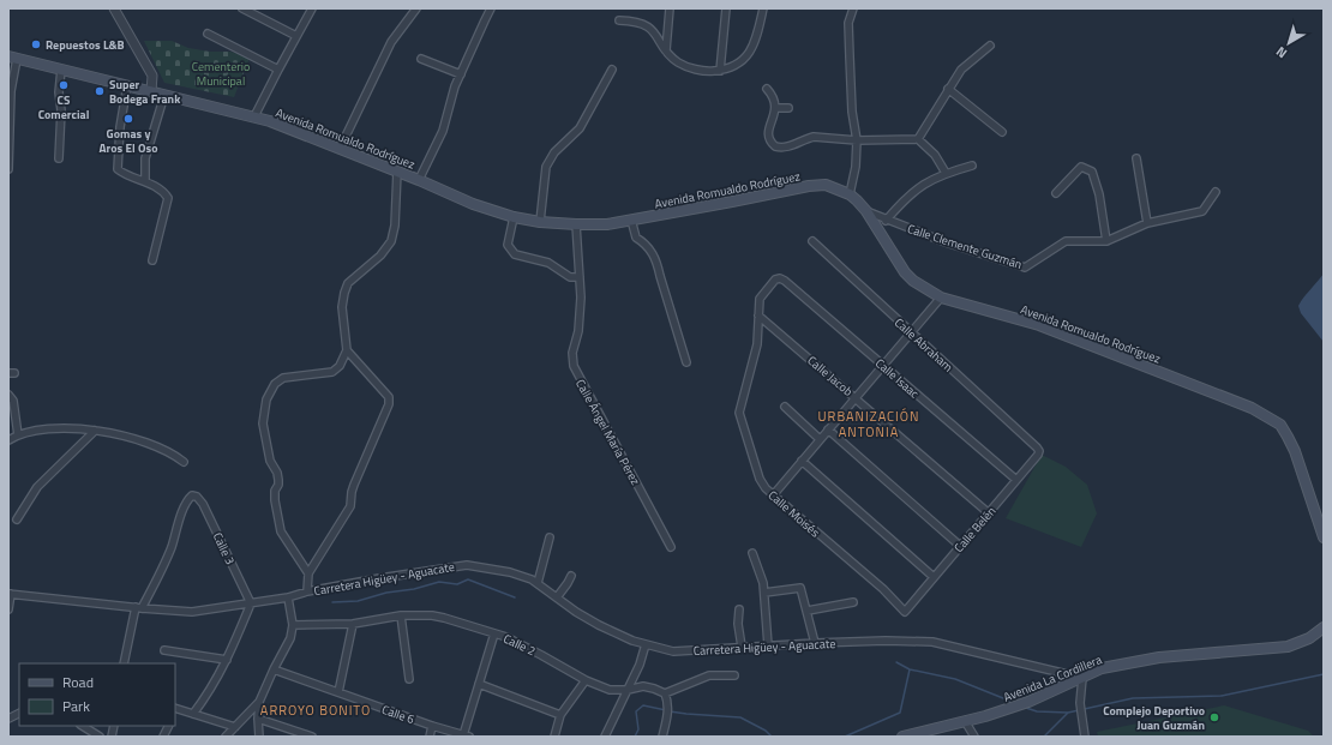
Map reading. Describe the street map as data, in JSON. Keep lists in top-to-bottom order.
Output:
{
  "streets": {
    "main road": ["Avenida Romualdo Rodríguez", "Avenida La Cordillera"],
    "street": [
      "Calle Clemente Guzmán",
      "Calle Abraham",
      "Calle Jacob",
      "Calle Isaac",
      "Calle Ángel María Pérez",
      "Calle Moisés",
      "Calle Belén",
      "Calle 3",
      "Carretera Higüey - Aguacate",
      "Calle 2",
      "Calle 6"
    ]
  },
  "crossings": [
    ["Avenida Romualdo Rodríguez", "Calle Clemente Guzmán"],
    ["Avenida Romualdo Rodríguez", "Calle Ángel María Pérez"],
    ["Calle Abraham", "Calle Belén"],
    ["Calle Jacob", "Calle Moisés"],
    ["Calle Jacob", "Calle Belén"],
    ["Calle Isaac", "Calle Moisés"],
    ["Calle Isaac", "Calle Belén"],
    ["Calle Moisés", "Calle Belén"],
    ["Calle 3", "Carretera Higüey - Aguacate"],
    ["Carretera Higüey - Aguacate", "Avenida La Cordillera"]
  ],
  "districts": ["URBANIZACIÓN ANTONIA", "ARROYO BONITO"],
  "parks": ["Cementerio Municipal"],
  "places": [
    "Repuestos L&B",
    "CS Comercial",
    "Super Bodega Frank",
    "Gomas y Aros El Oso",
    "Complejo Deportivo Juan Guzmán"
  ],
  "legend": ["Road", "Park"],
  "north": "bottom left"
}
